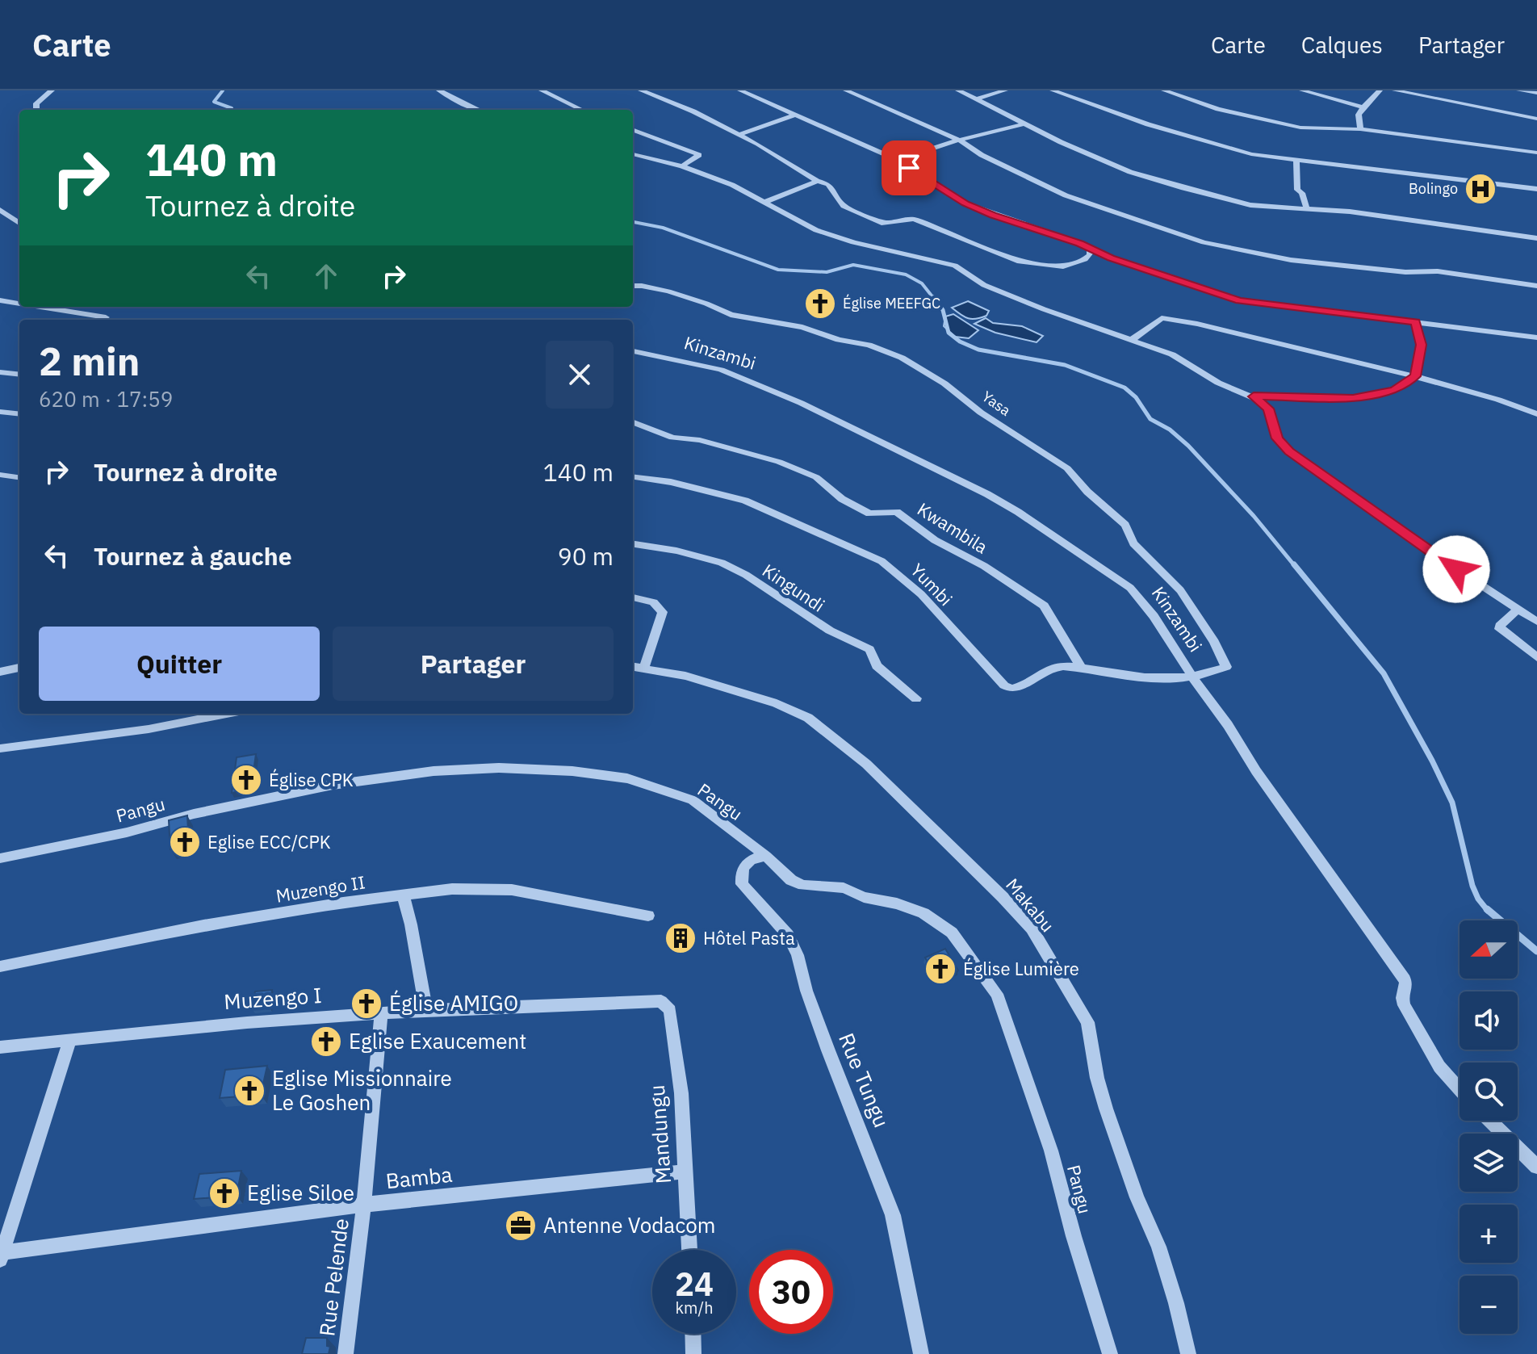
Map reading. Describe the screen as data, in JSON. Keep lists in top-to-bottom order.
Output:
{
  "streets": {
    "street": [
      "Kinzambi",
      "Yasa",
      "Kwambila",
      "Yumbi",
      "Kingundi",
      "Pangu",
      "Muzengo II",
      "Makabu",
      "Muzengo I",
      "Rue Tungu",
      "Mandungu",
      "Bamba",
      "Rue Pelende"
    ]
  },
  "crossings": [
    ["Kinzambi", "Yasa"],
    ["Kinzambi", "Yumbi"],
    ["Yasa", "Yumbi"],
    ["Kwambila", "Yumbi"],
    ["Pangu", "Rue Tungu"],
    ["Muzengo I", "Mandungu"],
    ["Muzengo I", "Rue Pelende"],
    ["Mandungu", "Bamba"],
    ["Bamba", "Rue Pelende"]
  ],
  "places": {
    "hospital": ["Bolingo"],
    "church": [
      "Église MEEFGC",
      "Église CPK",
      "Eglise ECC/CPK",
      "Église Lumière",
      "Église AMIGO",
      "Eglise Exaucement",
      "Eglise Missionnaire Le Goshen",
      "Eglise Siloe"
    ],
    "building": ["Hôtel Pasta"],
    "office": ["Antenne Vodacom"]
  },
  "north": "left",
  "page": {
    "header": "Carte",
    "nav": ["Carte", "Calques", "Partager"],
    "turn": ["140 m", "Tournez à droite"],
    "heading": ["2 min", "620 m · 17:59"],
    "list": [
      {
        "name": "Tournez à droite",
        "value": "140 m"
      },
      {
        "name": "Tournez à gauche",
        "value": "90 m"
      }
    ],
    "buttons": ["Quitter", "Partager"],
    "map_buttons": ["+", "−"],
    "speed": "24 km/h",
    "limit": "30"
  }
}
